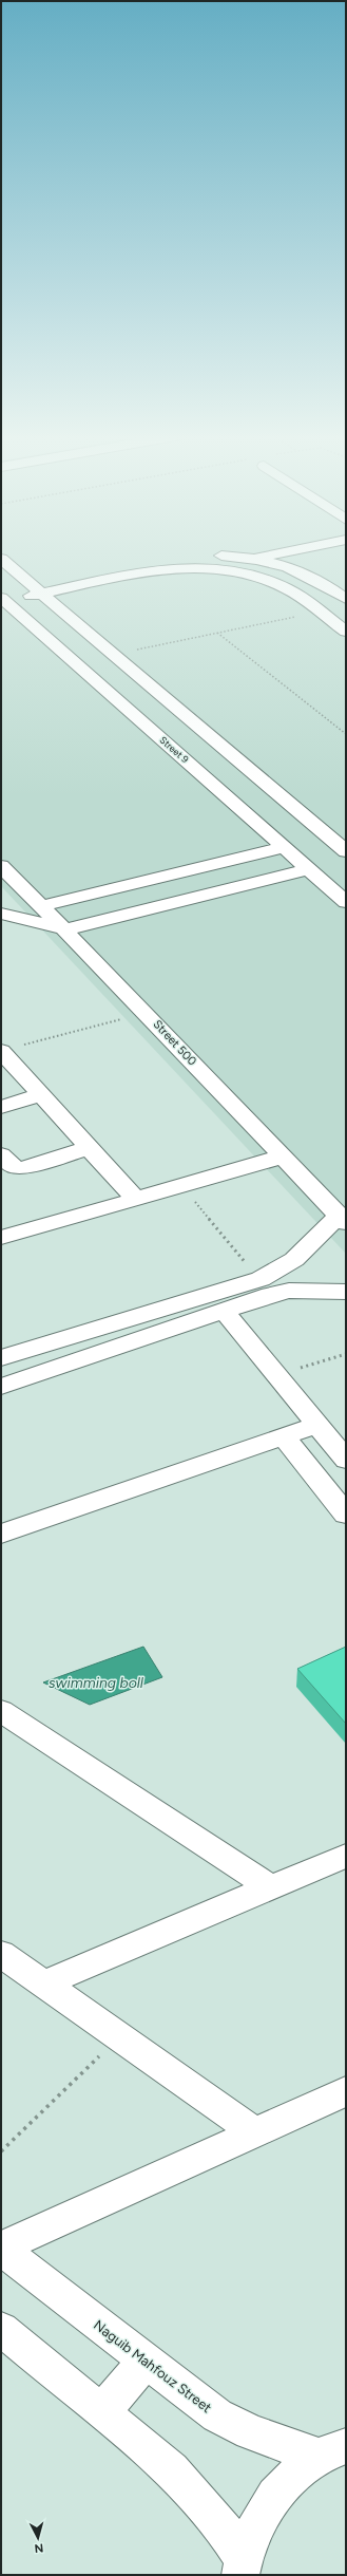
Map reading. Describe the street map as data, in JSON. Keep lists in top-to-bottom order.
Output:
{
  "streets": {
    "street": ["Street 9", "Street 500", "Naguib Mahfouz Street"]
  },
  "water": ["swimming boll"],
  "north": "bottom"
}
